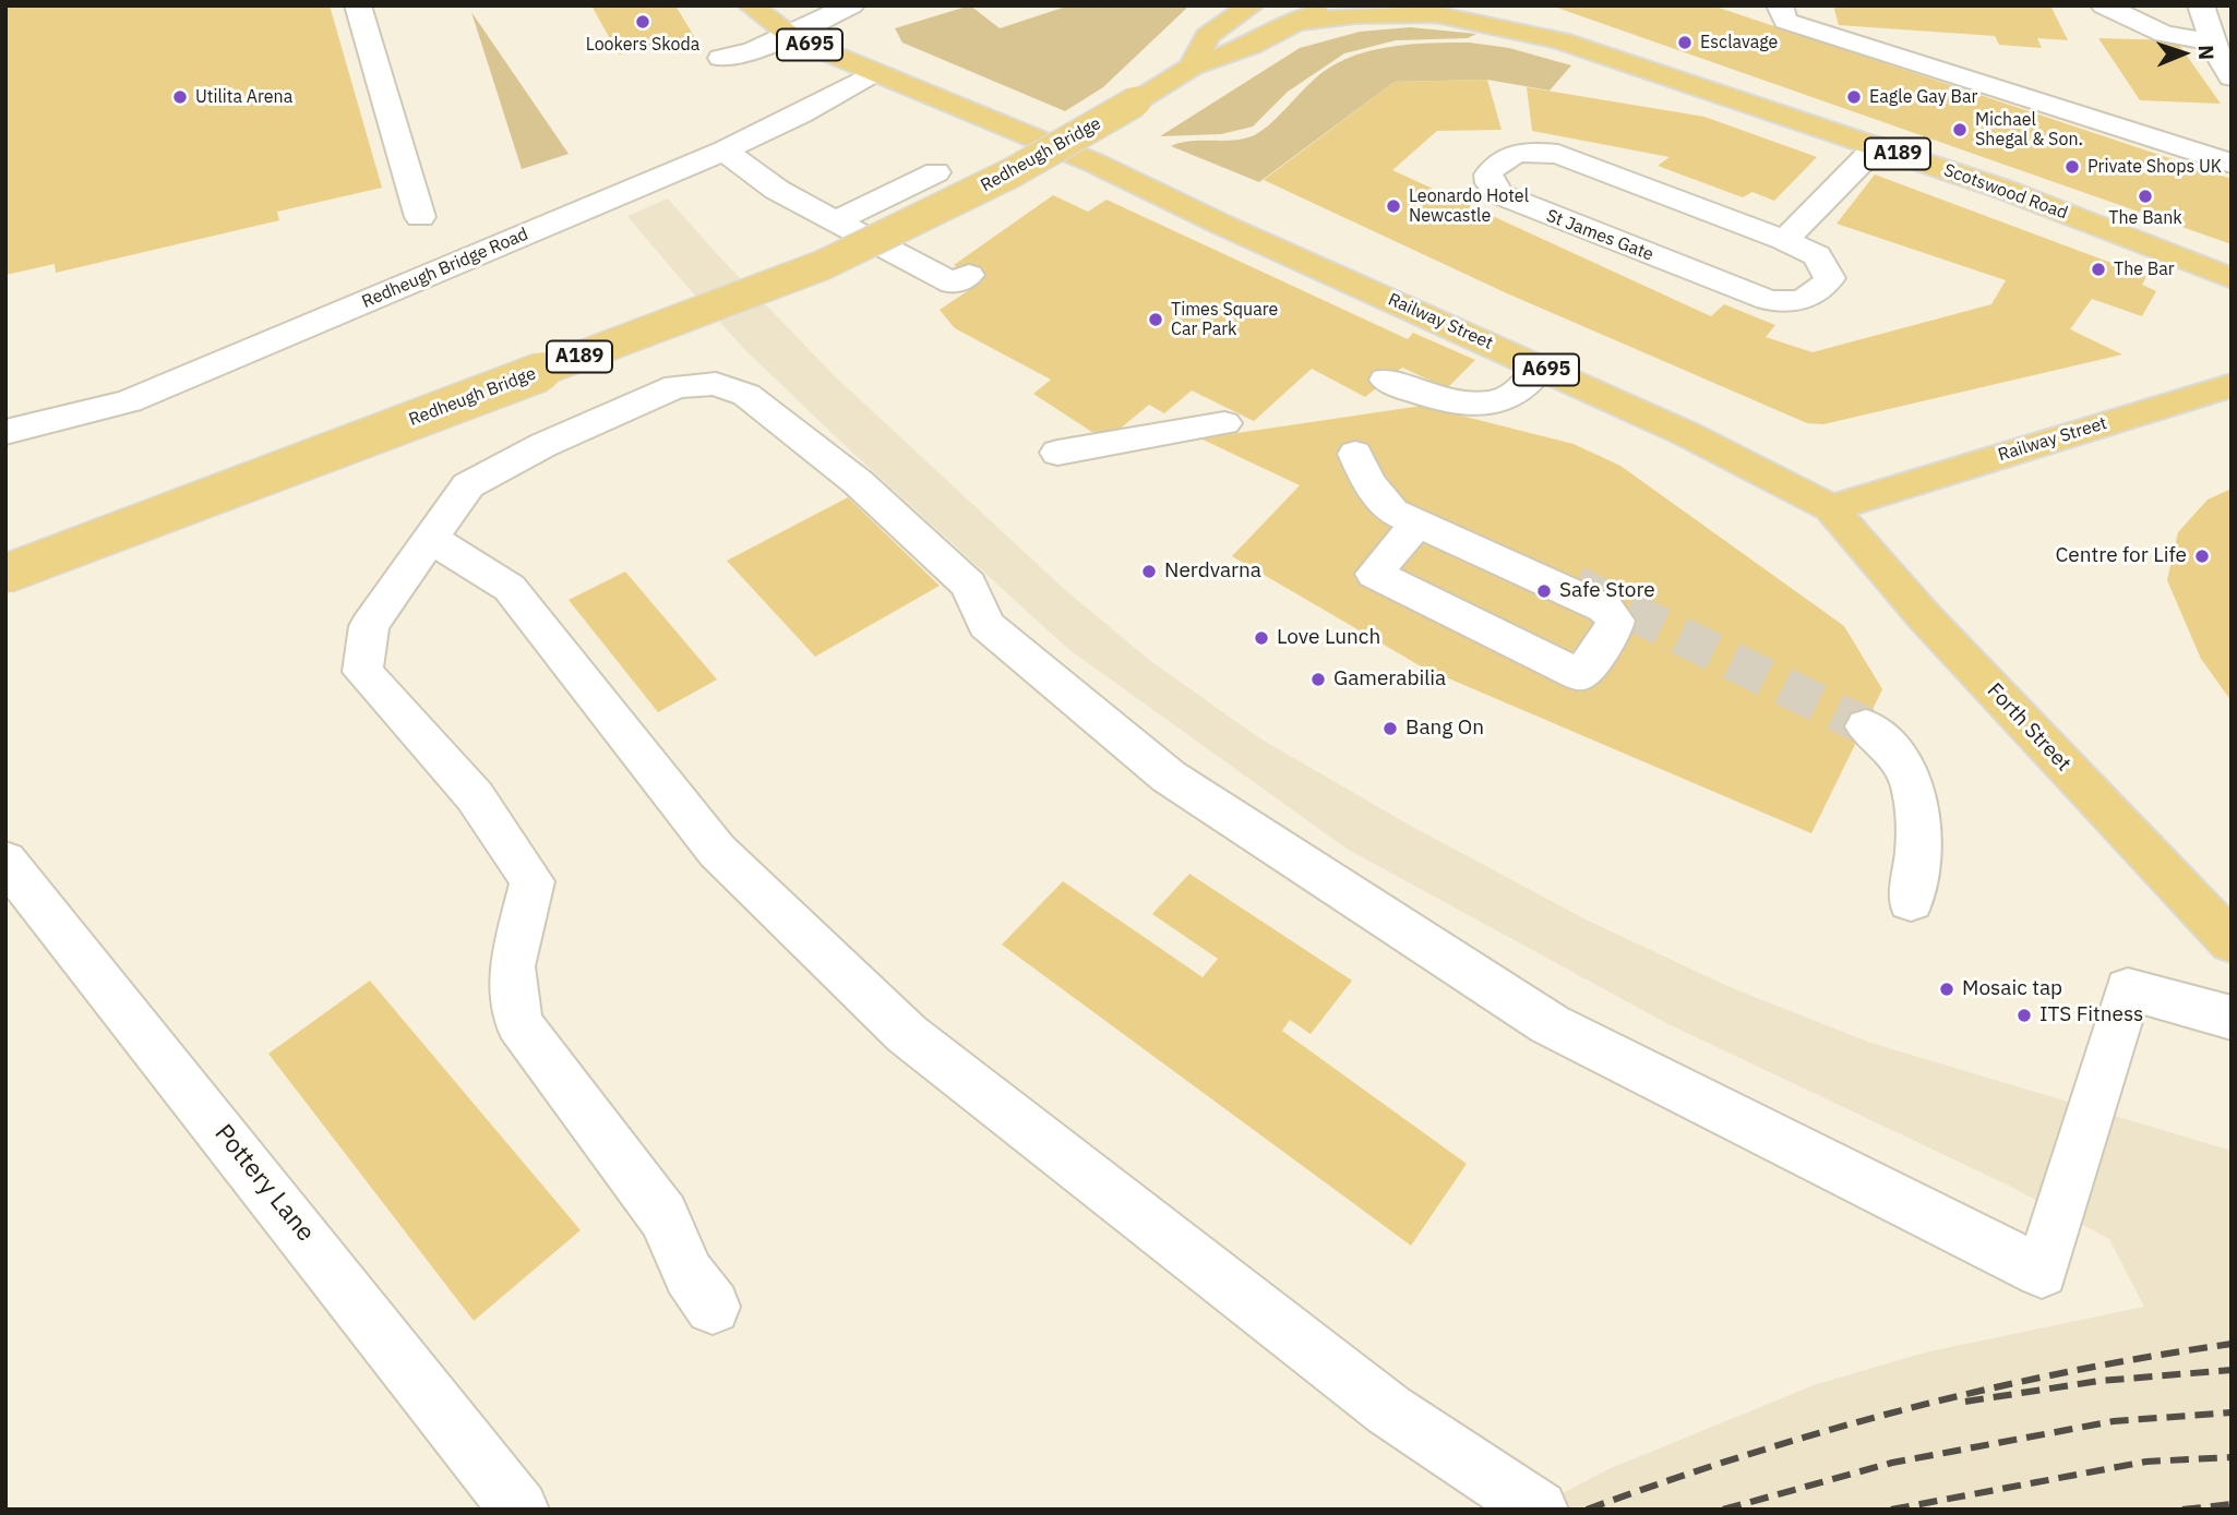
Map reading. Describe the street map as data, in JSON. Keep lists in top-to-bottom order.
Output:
{
  "streets": {
    "main road": [
      "A695",
      "A189",
      "Redheugh Bridge",
      "Scotswood Road",
      "Railway Street",
      "Forth Street"
    ],
    "street": ["St James Gate", "Redheugh Bridge Road", "Pottery Lane"]
  },
  "crossings": [
    ["A189", "Redheugh Bridge"],
    ["A189", "Scotswood Road"],
    ["Redheugh Bridge Road", "Railway Street"],
    ["Railway Street", "Forth Street"]
  ],
  "places": [
    "Lookers Skoda",
    "Esclavage",
    "Utilita Arena",
    "Eagle Gay Bar",
    "Michael Shegal & Son.",
    "Private Shops UK",
    "The Bank",
    "Leonardo Hotel Newcastle",
    "The Bar",
    "Times Square Car Park",
    "Centre for Life",
    "Nerdvarna",
    "Safe Store",
    "Love Lunch",
    "Gamerabilia",
    "Bang On",
    "Mosaic tap",
    "ITS Fitness"
  ],
  "north": "right"
}
